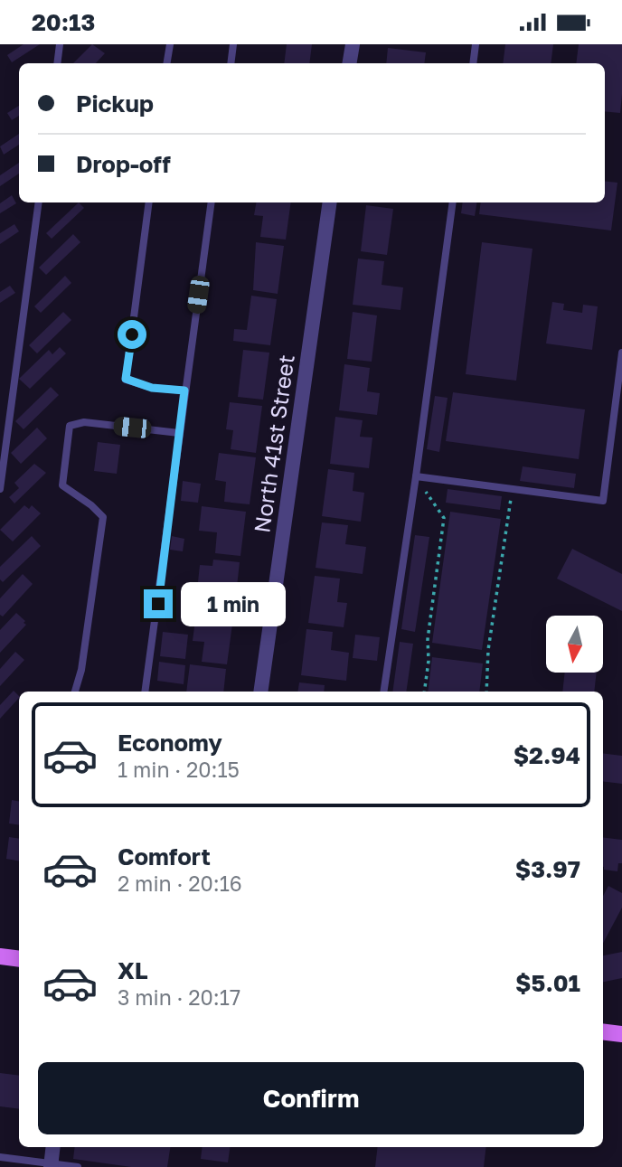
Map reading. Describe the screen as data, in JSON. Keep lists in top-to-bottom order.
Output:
{
  "streets": {
    "street": ["North 41st Street"]
  },
  "north": "bottom",
  "page": {
    "status": "20:13",
    "banner": ["Pickup", "Drop-off"],
    "bubble": "1 min",
    "list": [
      {
        "name": "Economy",
        "note": "1 min · 20:15",
        "value": "$2.94"
      },
      {
        "name": "Comfort",
        "note": "2 min · 20:16",
        "value": "$3.97"
      },
      {
        "name": "XL",
        "note": "3 min · 20:17",
        "value": "$5.01"
      }
    ],
    "buttons": "Confirm"
  }
}
